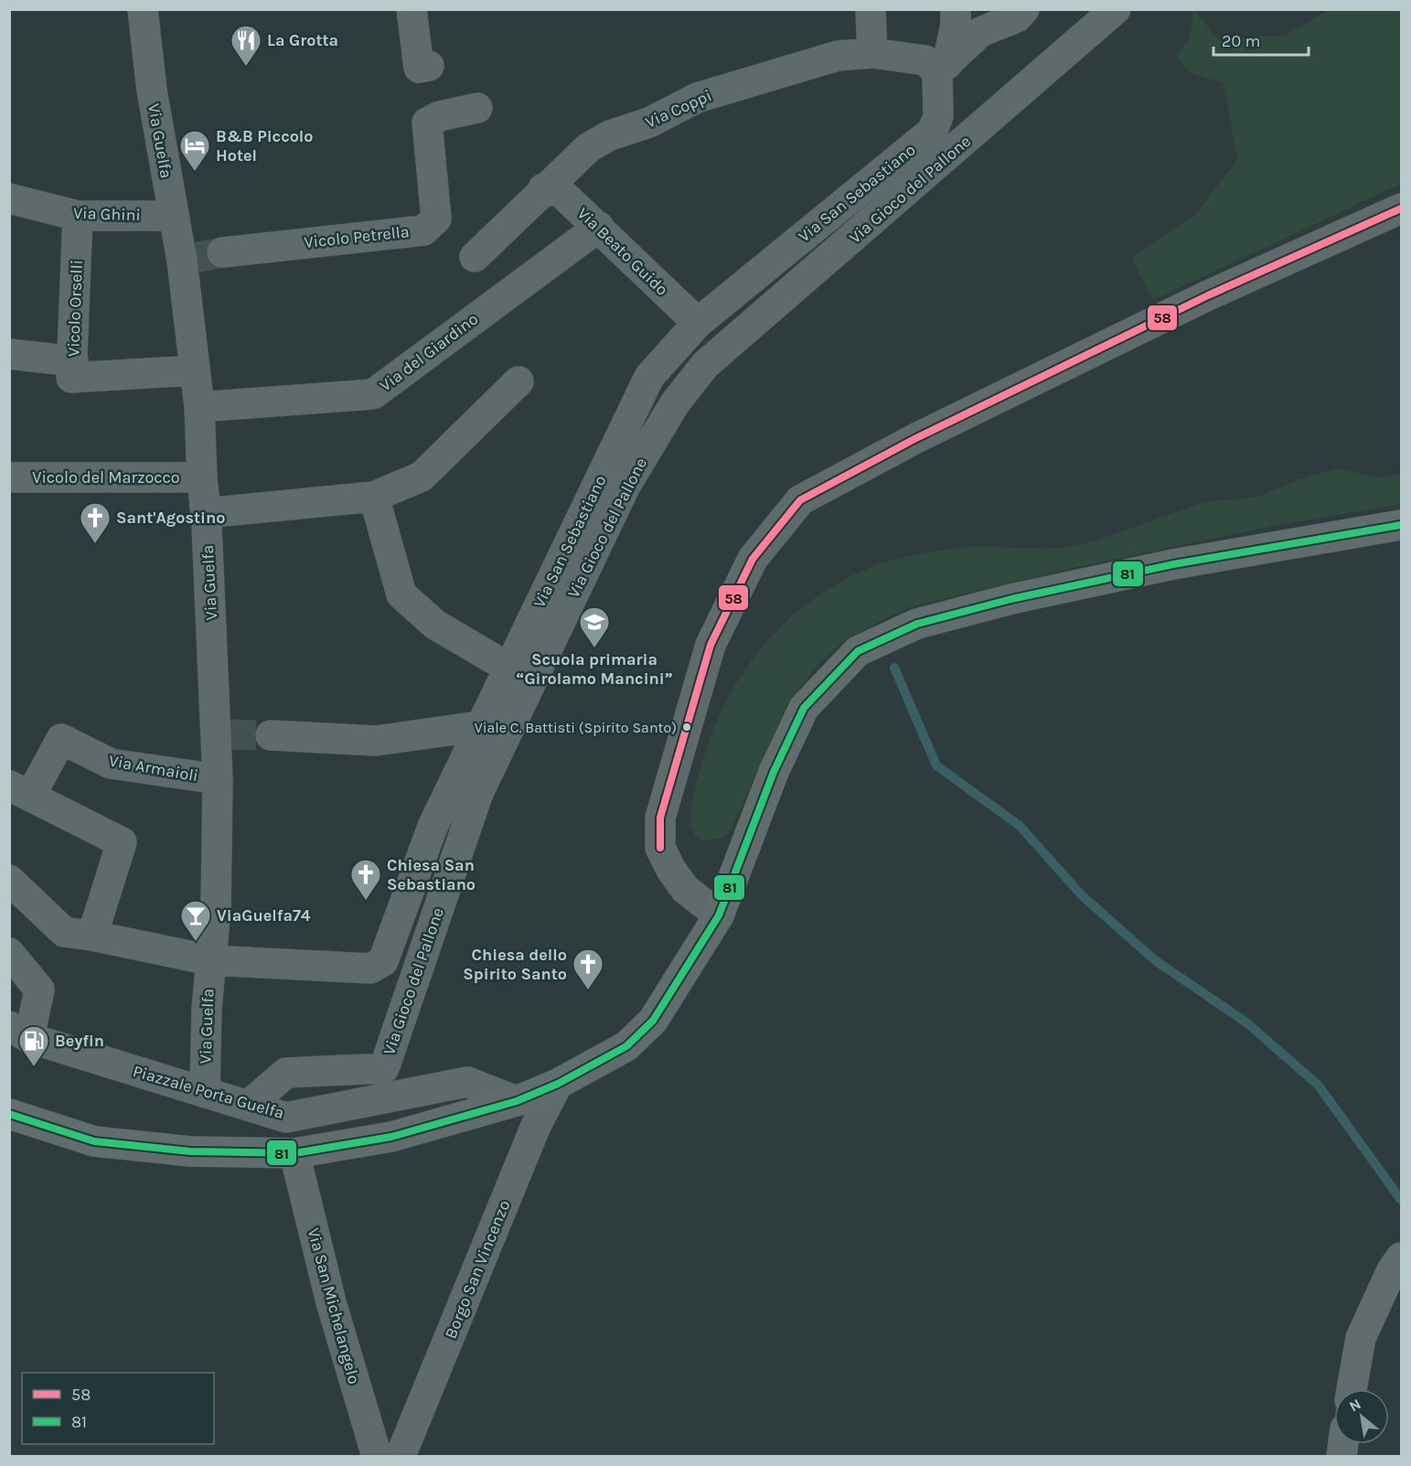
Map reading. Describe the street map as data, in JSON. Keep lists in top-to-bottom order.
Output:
{
  "streets": {
    "street": [
      "Via Coppi",
      "Via Guelfa",
      "Via Gioco del Pallone",
      "Via San Sebastiano",
      "Via Ghini",
      "Vicolo Petrella",
      "Via Beato Guido",
      "Vicolo Orselli",
      "Via del Giardino",
      "Vicolo del Marzocco",
      "Via Armaioli",
      "Piazzale Porta Guelfa",
      "Borgo San Vincenzo",
      "Via San Michelangelo"
    ]
  },
  "crossings": [
    ["Via Coppi", "Via San Sebastiano"],
    ["Via Coppi", "Via Beato Guido"],
    ["Via Guelfa", "Via San Sebastiano"],
    ["Via Guelfa", "Via Ghini"],
    ["Via Guelfa", "Vicolo Orselli"],
    ["Via Guelfa", "Via del Giardino"],
    ["Via Guelfa", "Vicolo del Marzocco"],
    ["Via Guelfa", "Via Armaioli"],
    ["Via Guelfa", "Piazzale Porta Guelfa"],
    ["Via Gioco del Pallone", "Piazzale Porta Guelfa"],
    ["Via San Sebastiano", "Via Beato Guido"],
    ["Via Ghini", "Vicolo Orselli"],
    ["Via Beato Guido", "Via del Giardino"]
  ],
  "places": {
    "restaurant": ["La Grotta"],
    "hotel": ["B&B Piccolo Hotel"],
    "church": ["Sant'Agostino", "Chiesa San Sebastiano", "Chiesa dello Spirito Santo"],
    "school or university": ["Scuola primaria “Girolamo Mancini”"],
    "other": ["Viale C. Battisti (Spirito Santo)"],
    "bar": ["ViaGuelfa74"],
    "fuel station": ["Beyfin"]
  },
  "lines": ["transit line 58", "transit line 81"],
  "legend": ["58", "81"],
  "scale_bar": "20 m",
  "north": "top left"
}
